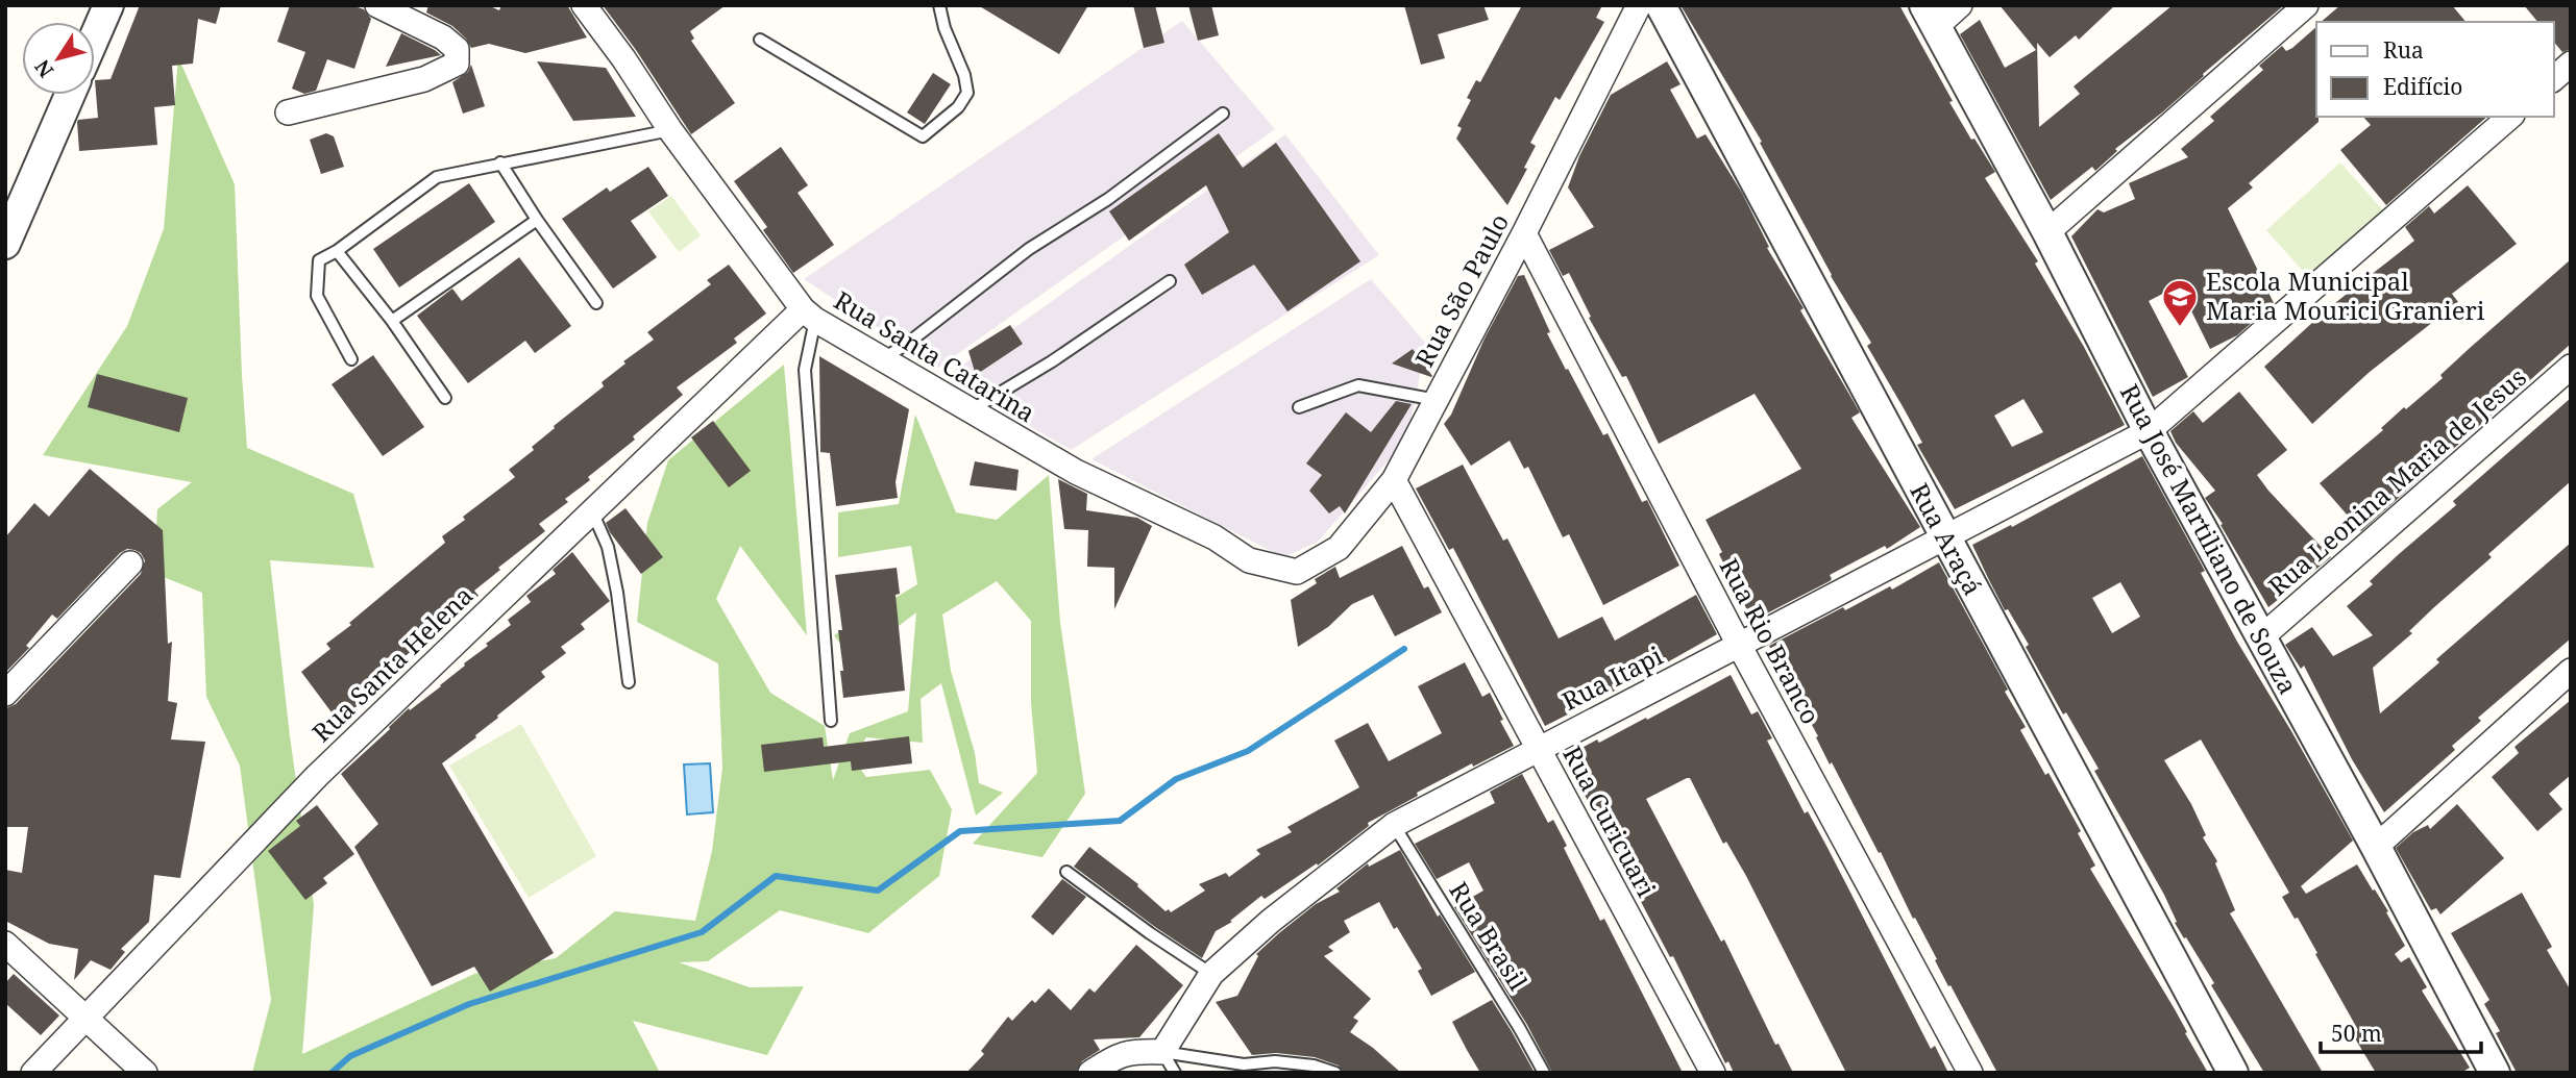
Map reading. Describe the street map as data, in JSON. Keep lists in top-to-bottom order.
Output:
{
  "streets": {
    "street": [
      "Rua São Paulo",
      "Rua Santa Catarina",
      "Rua Leonina Maria de Jesus",
      "Rua Araçá",
      "Rua José Martiliano de Souza",
      "Rua Rio Branco",
      "Rua Santa Helena",
      "Rua Itapi",
      "Rua Curicuari"
    ],
    "lane": ["Rua Brasil"]
  },
  "crossings": [
    ["Rua São Paulo", "Rua Santa Catarina"],
    ["Rua São Paulo", "Rua Rio Branco"],
    ["Rua São Paulo", "Rua Curicuari"],
    ["Rua Santa Catarina", "Rua Santa Helena"],
    ["Rua Leonina Maria de Jesus", "Rua José Martiliano de Souza"],
    ["Rua Araçá", "Rua Itapi"],
    ["Rua José Martiliano de Souza", "Rua Itapi"],
    ["Rua Rio Branco", "Rua Itapi"],
    ["Rua Itapi", "Rua Curicuari"],
    ["Rua Itapi", "Rua Brasil"]
  ],
  "places": {
    "school or university": ["Escola Municipal Maria Mourici Granieri"]
  },
  "legend": ["Rua", "Edifício"],
  "scale_bar": "50 m",
  "north": "bottom left"
}
